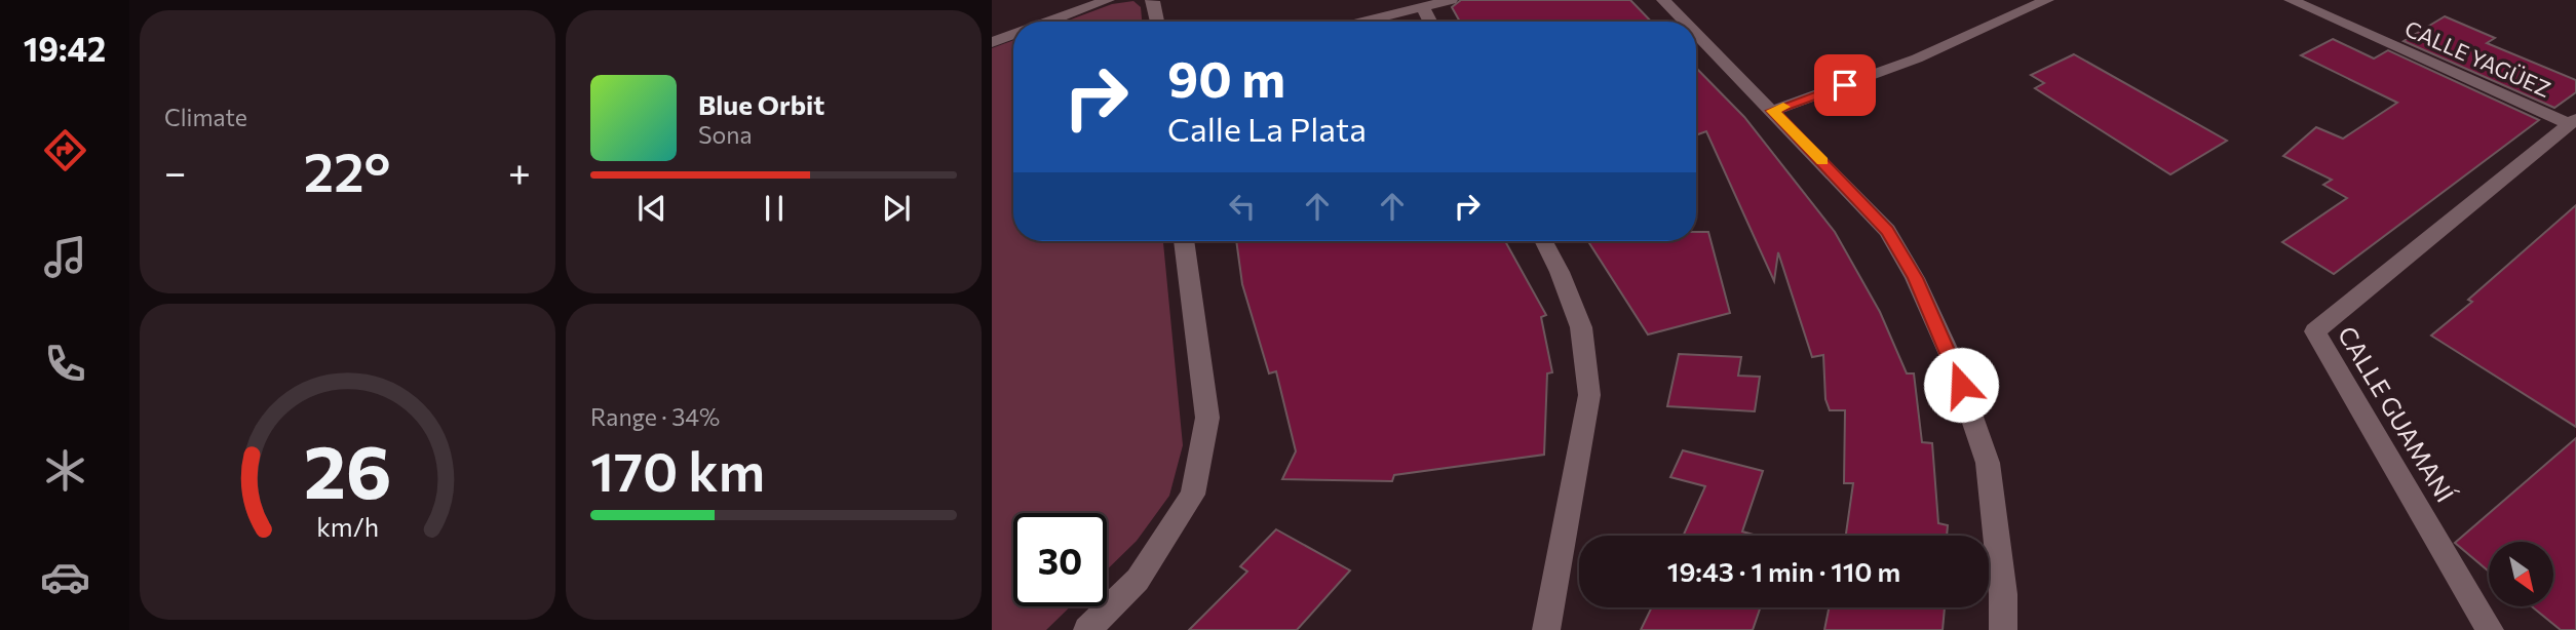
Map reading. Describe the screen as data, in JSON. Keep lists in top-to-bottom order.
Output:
{
  "streets": {
    "street": ["CALLE YAGÜEZ", "CALLE GUAMANÍ"]
  },
  "crossings": [
    ["CALLE YAGÜEZ", "CALLE GUAMANÍ"]
  ],
  "north": "bottom right",
  "page": {
    "tabs": "19:42",
    "tile": [
      "Climate",
      ["Range · 34%", "170 km"]
    ],
    "turn": ["90 m", "Calle La Plata"],
    "song": ["Blue Orbit", "Sona"],
    "heat": ["−", "22°", "+"],
    "limit": "30",
    "trip": "19:43 · 1 min · 110 m",
    "gauge": ["26", "km/h"]
  }
}
